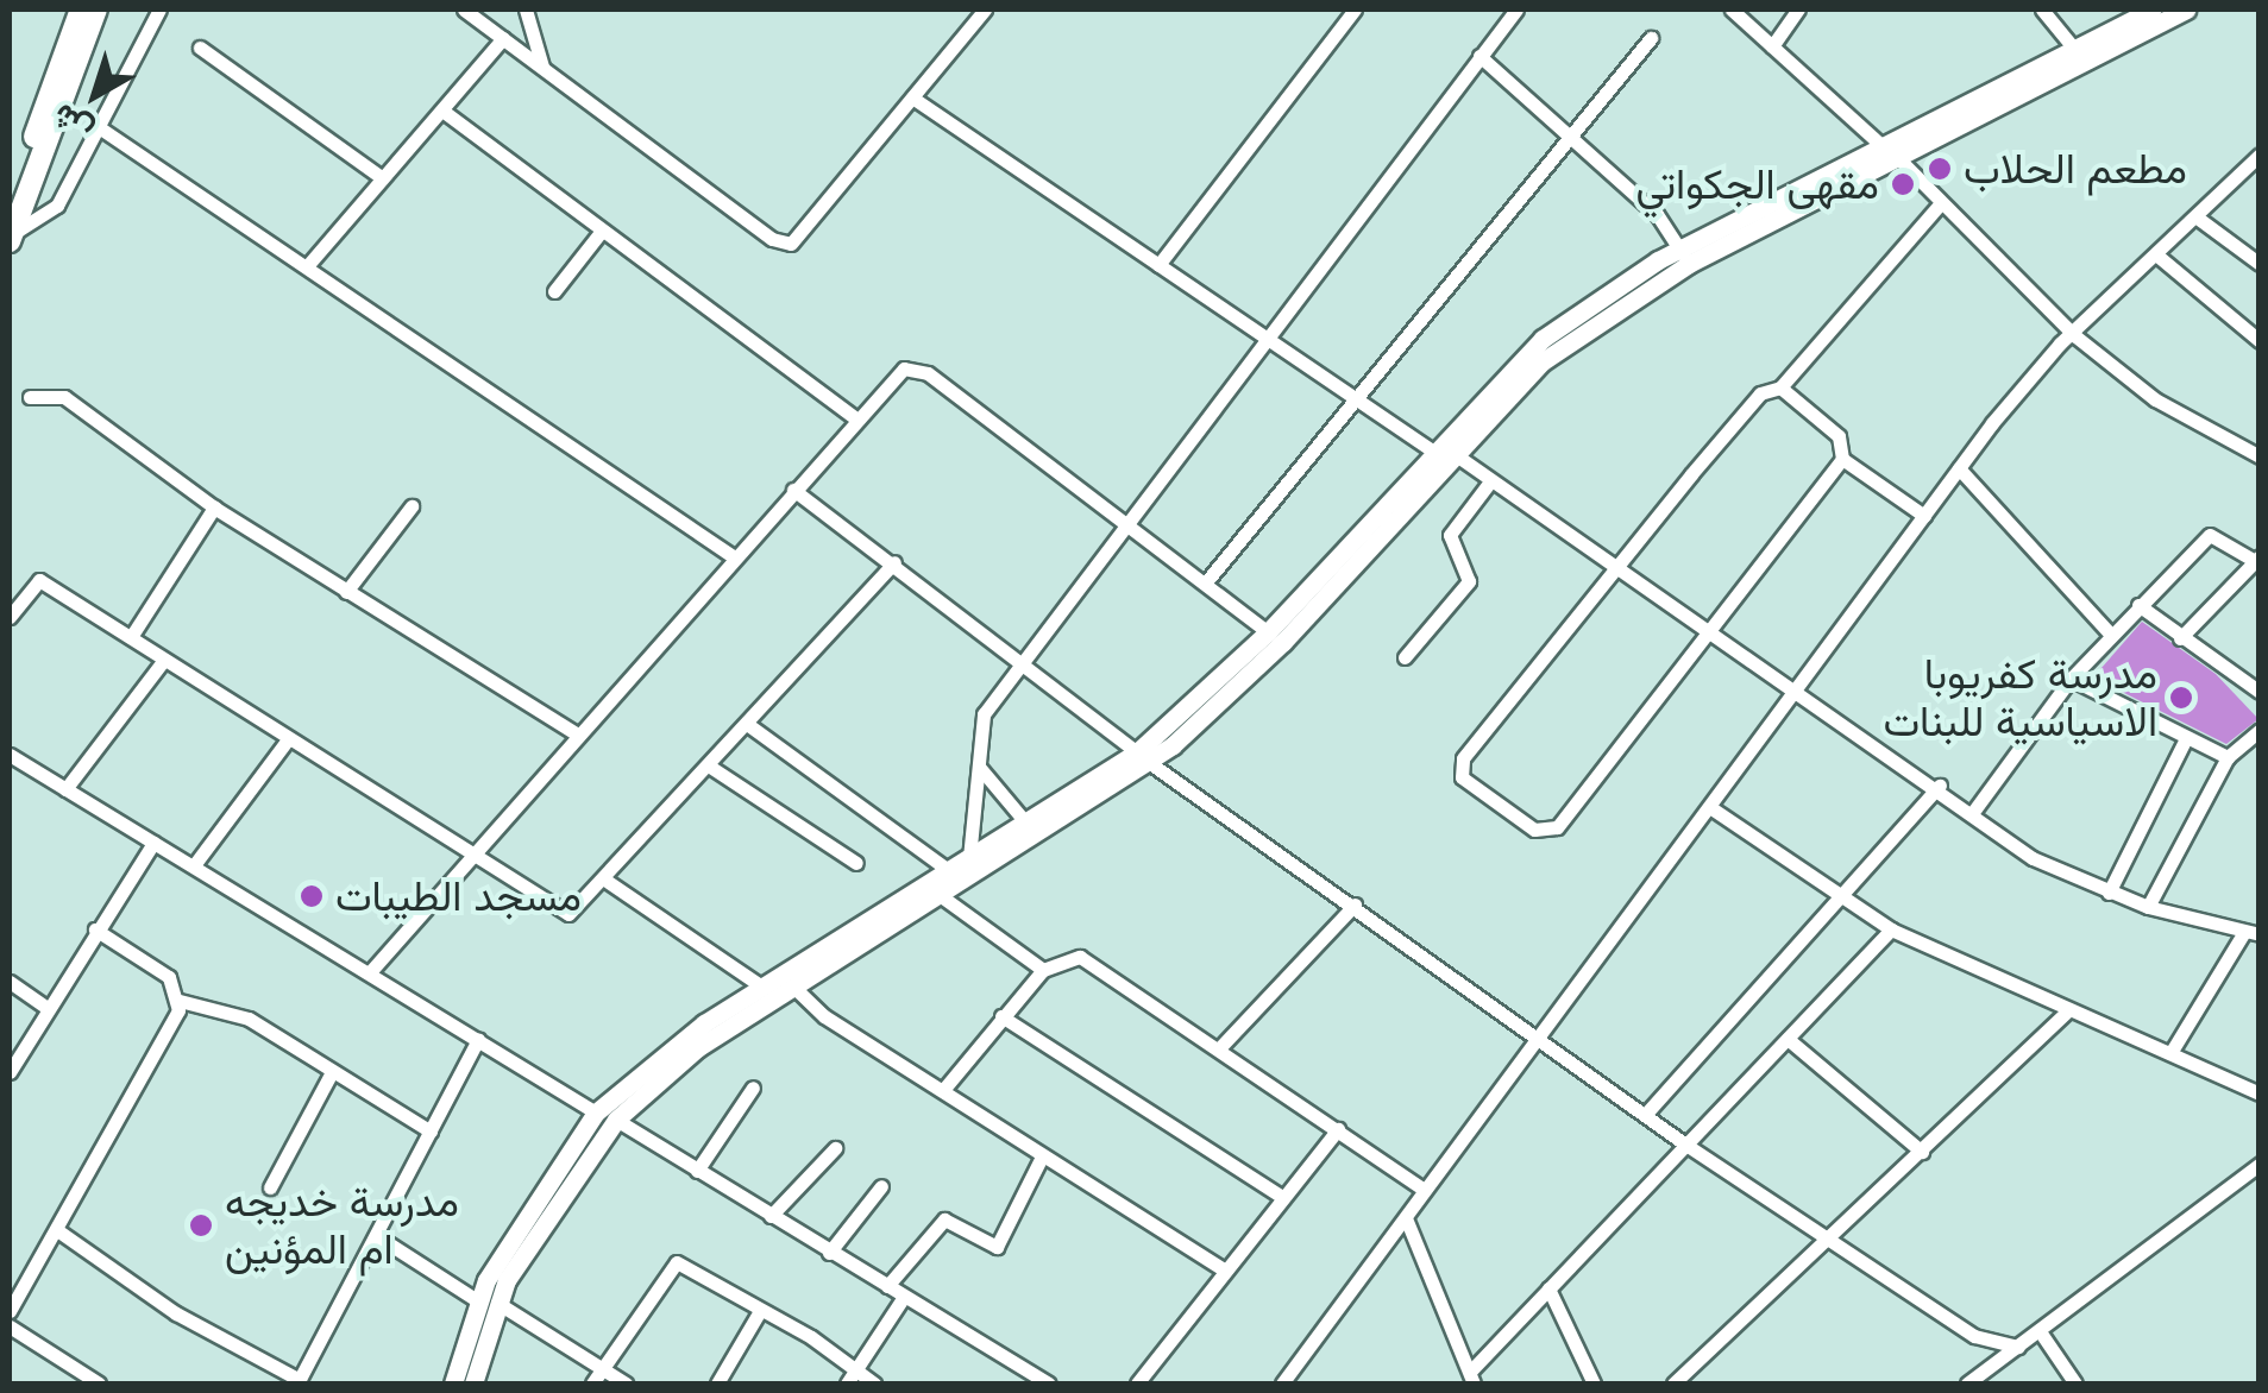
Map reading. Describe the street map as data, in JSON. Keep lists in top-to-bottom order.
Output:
{
  "places": [
    "مطعم الحلاب",
    "مقهى الجكواتي",
    "مدرسة كفريوبا الاسياسية للبنات",
    "مسجد الطيبات",
    "مدرسة خديجه ام المؤنين"
  ],
  "north": "bottom left"
}
